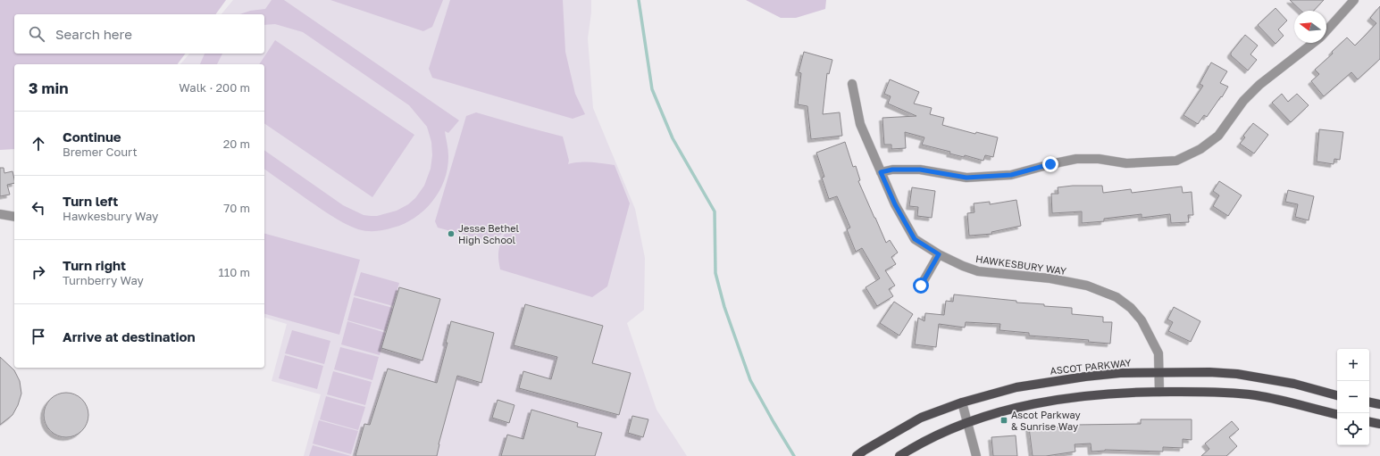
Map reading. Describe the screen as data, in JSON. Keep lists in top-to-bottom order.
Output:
{
  "streets": {
    "main road": ["ASCOT PARKWAY"],
    "street": ["HAWKESBURY WAY"]
  },
  "crossings": [
    ["HAWKESBURY WAY", "ASCOT PARKWAY"]
  ],
  "places": {
    "other": ["Jesse Bethel High School"],
    "transit": ["Ascot Parkway & Sunrise Way"]
  },
  "north": "left",
  "page": {
    "search": "Search here",
    "heading": ["3 min", "Walk · 200 m"],
    "list": [
      ["Continue", "Bremer Court", "20 m"],
      ["Turn left", "Hawkesbury Way", "70 m"],
      ["Turn right", "Turnberry Way", "110 m"],
      "Arrive at destination"
    ],
    "map_buttons": ["+", "−"]
  }
}
